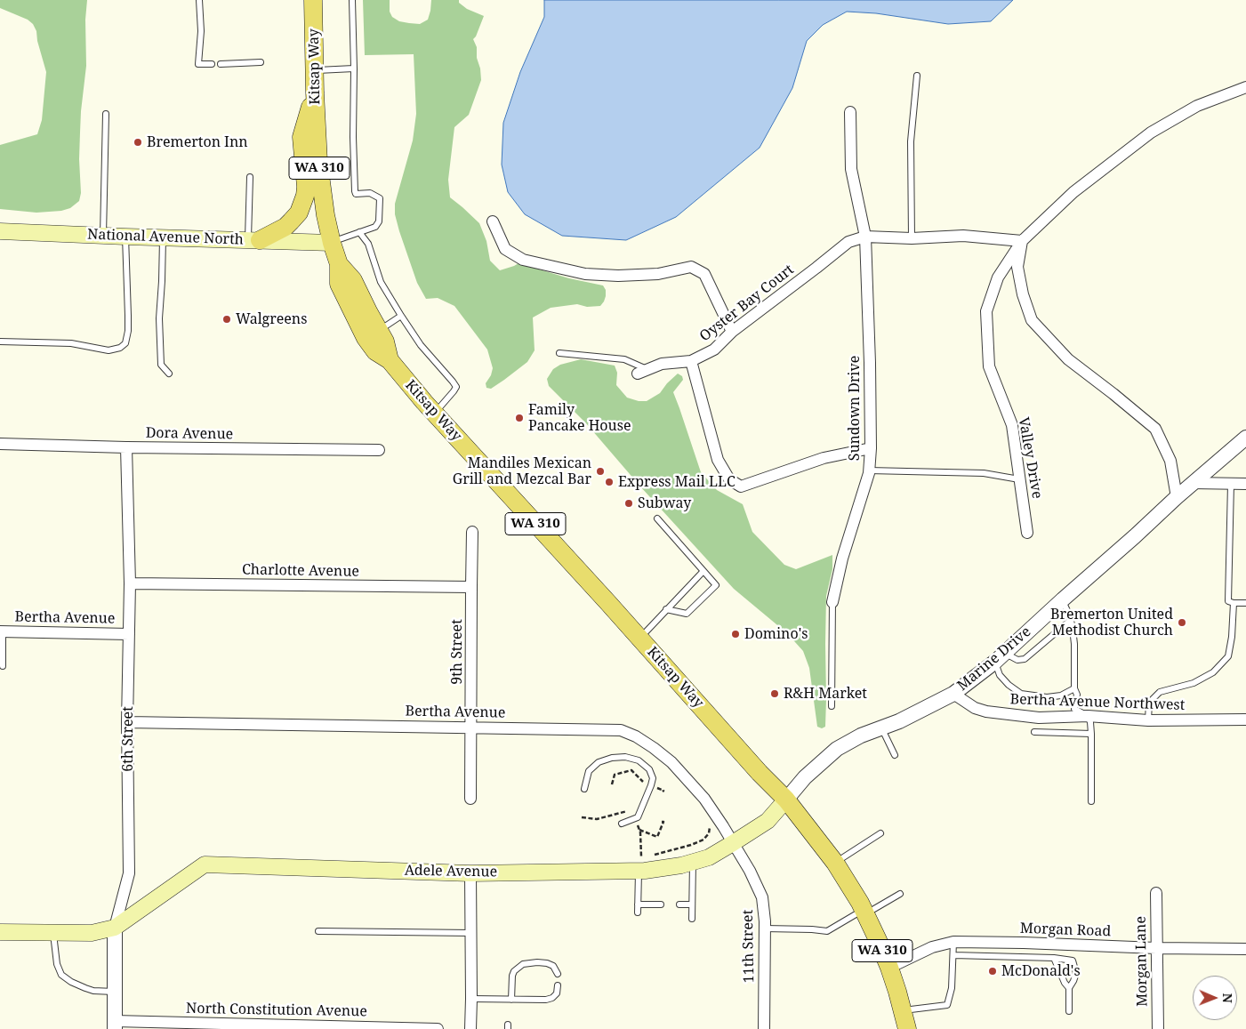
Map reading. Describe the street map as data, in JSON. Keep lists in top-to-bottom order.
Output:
{
  "streets": {
    "main road": [
      "Kitsap Way",
      "WA 310",
      "National Avenue North",
      "Adele Avenue"
    ],
    "street": [
      "Oyster Bay Court",
      "Sundown Drive",
      "Dora Avenue",
      "Valley Drive",
      "Charlotte Avenue",
      "Bertha Avenue",
      "9th Street",
      "Marine Drive",
      "Bertha Avenue Northwest",
      "6th Street",
      "Morgan Road",
      "11th Street",
      "Morgan Lane",
      "North Constitution Avenue"
    ]
  },
  "crossings": [
    ["Kitsap Way", "National Avenue North"],
    ["Kitsap Way", "Marine Drive"],
    ["Kitsap Way", "Adele Avenue"],
    ["Kitsap Way", "Morgan Road"],
    ["Oyster Bay Court", "Sundown Drive"],
    ["Dora Avenue", "6th Street"],
    ["Charlotte Avenue", "9th Street"],
    ["Charlotte Avenue", "6th Street"],
    ["Bertha Avenue", "9th Street"],
    ["Bertha Avenue", "6th Street"],
    ["Bertha Avenue", "Adele Avenue"],
    ["Bertha Avenue", "11th Street"],
    ["Marine Drive", "Bertha Avenue Northwest"],
    ["Marine Drive", "Adele Avenue"],
    ["6th Street", "Adele Avenue"],
    ["6th Street", "North Constitution Avenue"],
    ["Adele Avenue", "11th Street"],
    ["Morgan Road", "Morgan Lane"]
  ],
  "places": [
    "Bremerton Inn",
    "Walgreens",
    "Family Pancake House",
    "Mandiles Mexican Grill and Mezcal Bar",
    "Express Mail LLC",
    "Subway",
    "Bremerton United Methodist Church",
    "Domino's",
    "R&H Market",
    "McDonald's"
  ],
  "north": "right"
}
